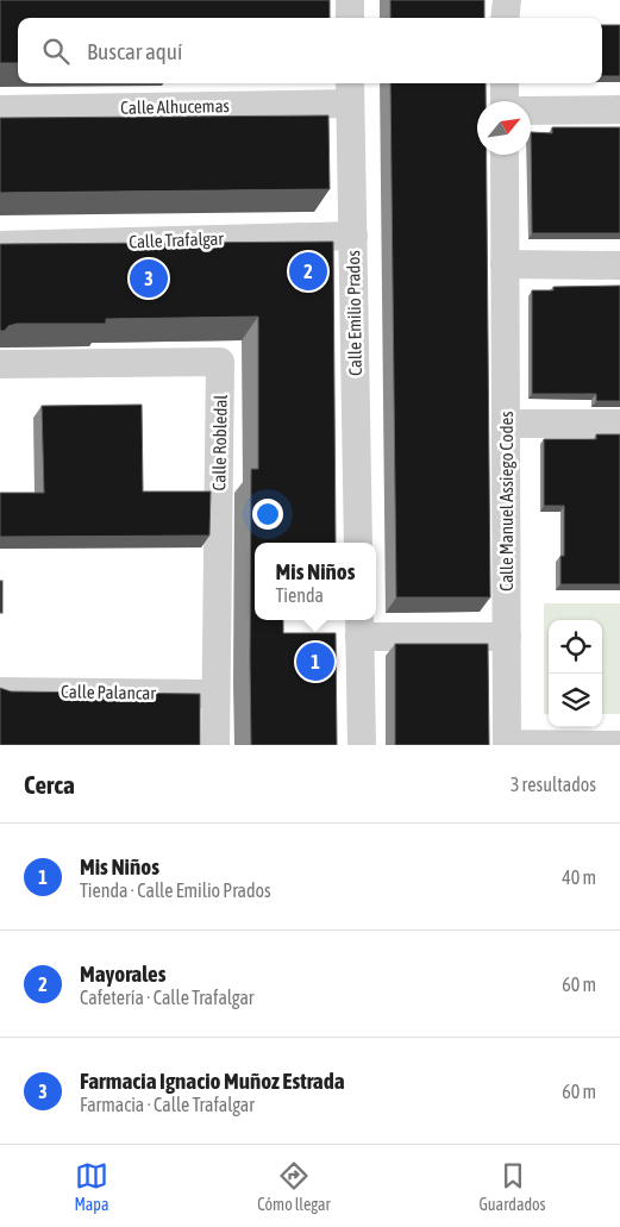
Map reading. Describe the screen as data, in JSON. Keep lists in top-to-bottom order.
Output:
{
  "streets": {
    "street": [
      "Calle Alhucemas",
      "Calle Trafalgar",
      "Calle Emilio Prados",
      "Calle Robledal",
      "Calle Manuel Assiego Codes",
      "Calle Palancar"
    ]
  },
  "crossings": [
    ["Calle Alhucemas", "Calle Emilio Prados"],
    ["Calle Trafalgar", "Calle Emilio Prados"],
    ["Calle Robledal", "Calle Palancar"]
  ],
  "north": "top right",
  "page": {
    "search": "Buscar aquí",
    "pins": ["2", "3", "1"],
    "popup": ["Mis Niños", "Tienda"],
    "heading": ["Cerca", "3 resultados"],
    "list": [
      {
        "mark": "1",
        "name": "Mis Niños",
        "note": "Tienda · Calle Emilio Prados",
        "value": "40 m"
      },
      {
        "mark": "2",
        "name": "Mayorales",
        "note": "Cafetería · Calle Trafalgar",
        "value": "60 m"
      },
      {
        "mark": "3",
        "name": "Farmacia Ignacio Muñoz Estrada",
        "note": "Farmacia · Calle Trafalgar",
        "value": "60 m"
      }
    ],
    "nav": ["Mapa", "Cómo llegar", "Guardados"]
  }
}
